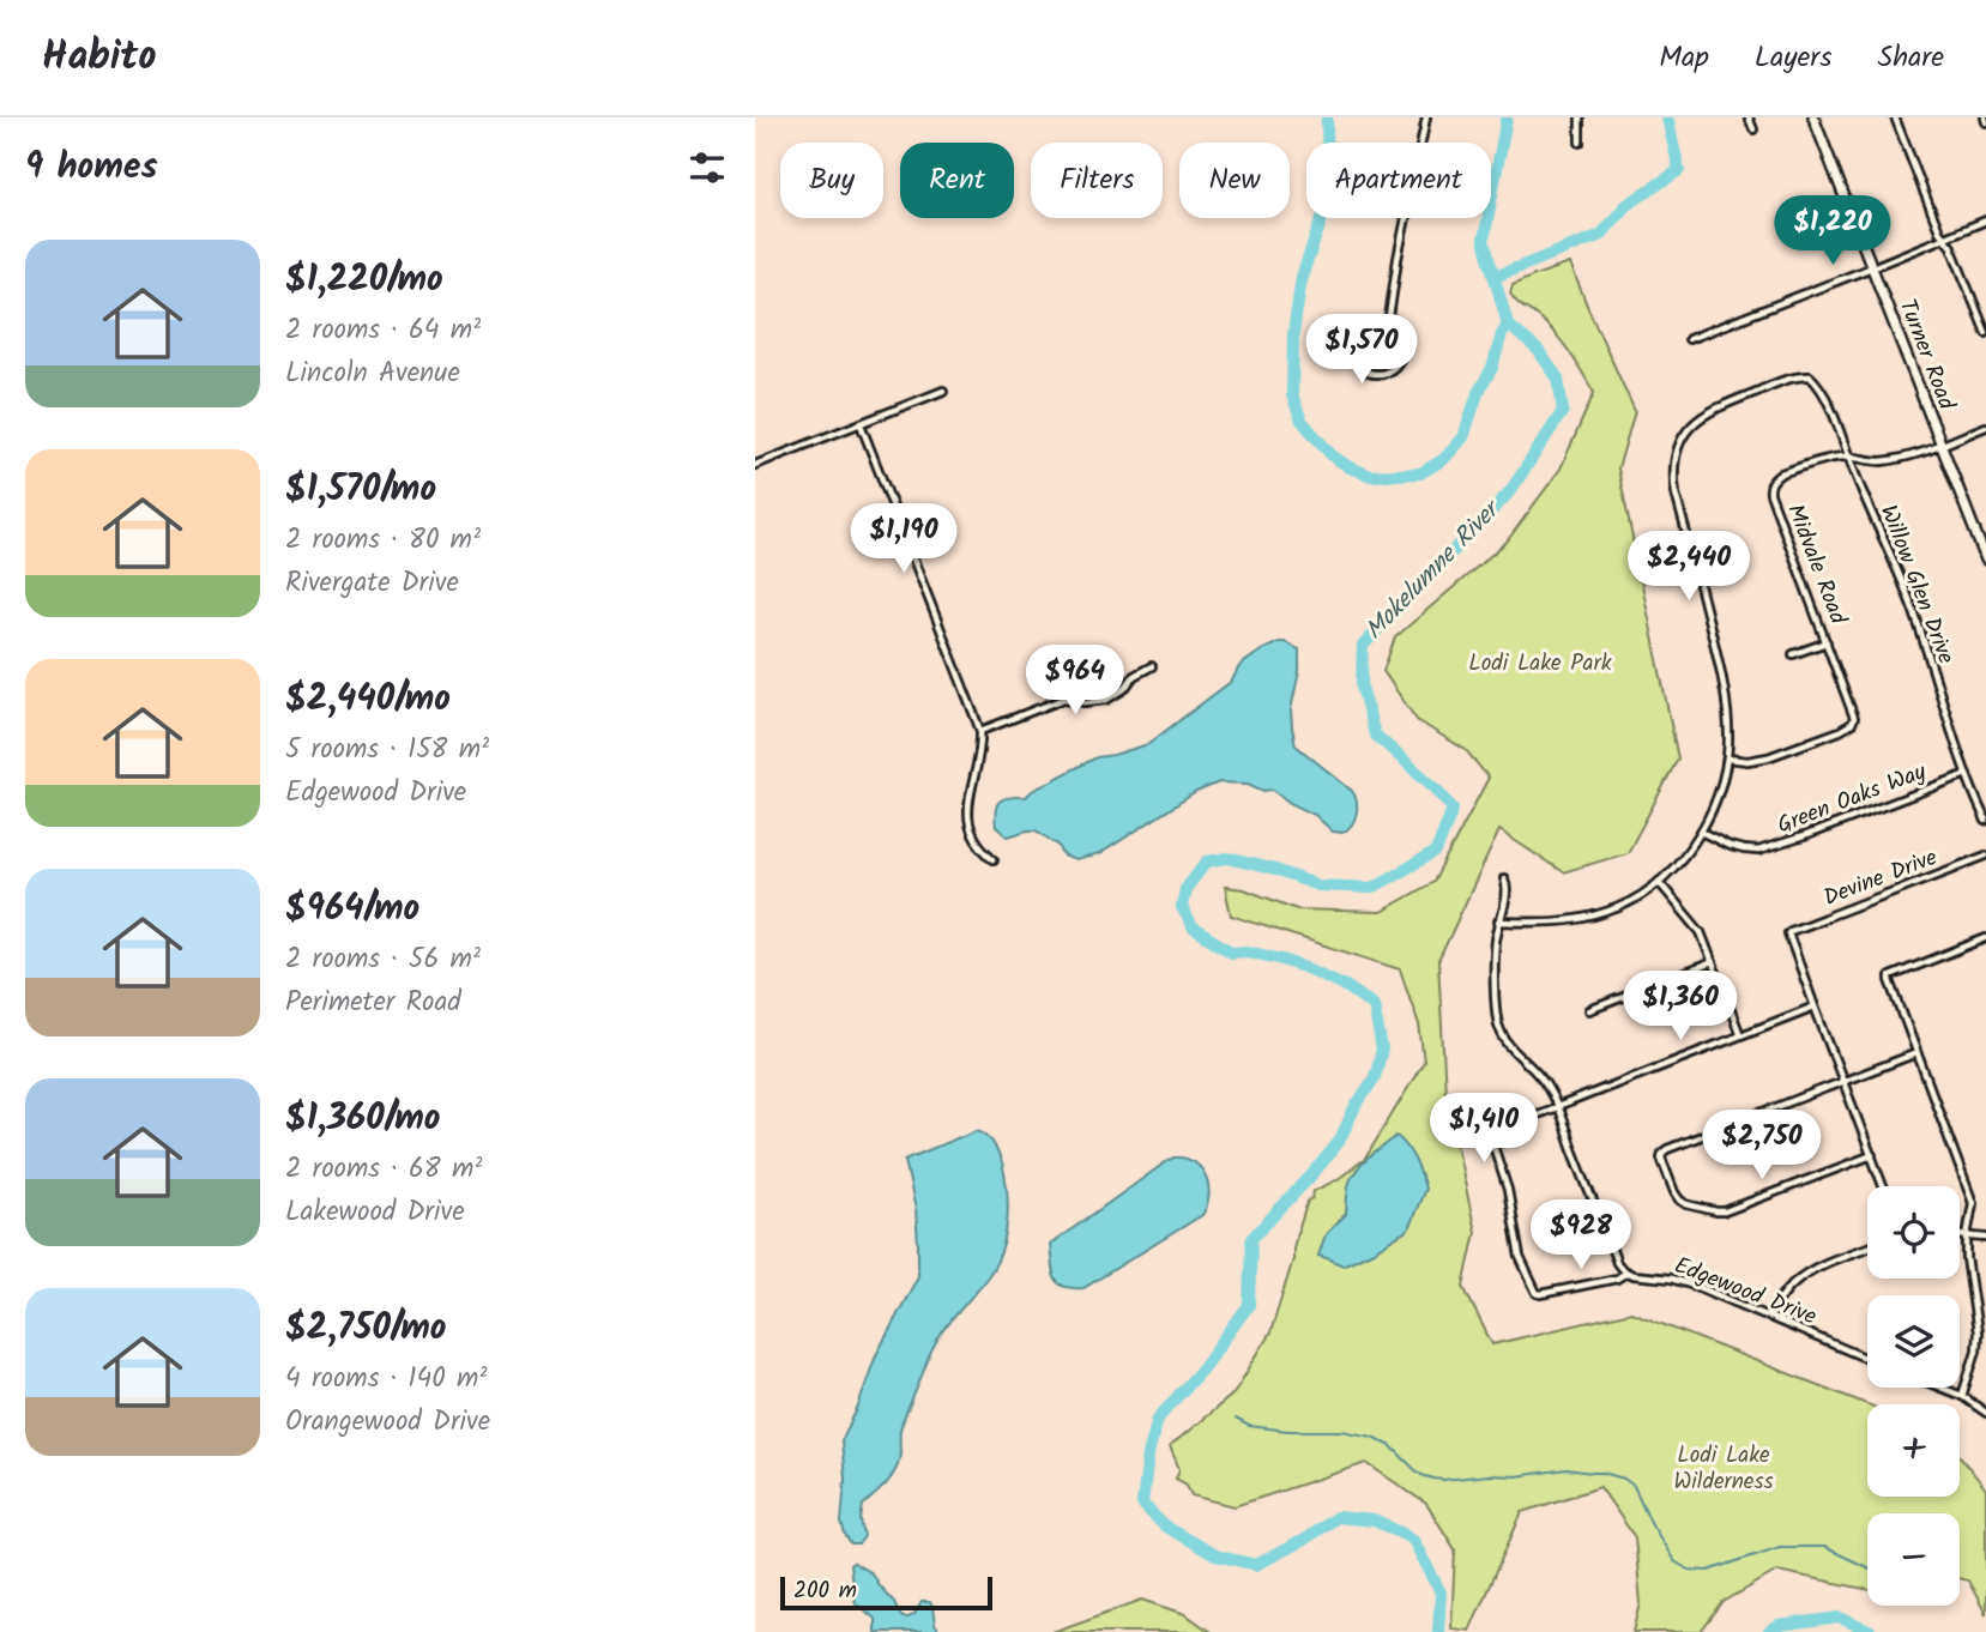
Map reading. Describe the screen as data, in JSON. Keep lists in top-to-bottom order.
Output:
{
  "streets": {
    "main road": ["Turner Road"],
    "street": [
      "Midvale Road",
      "Willow Glen Drive",
      "Green Oaks Way",
      "Devine Drive",
      "Edgewood Drive"
    ]
  },
  "crossings": [
    ["Midvale Road", "Willow Glen Drive"],
    ["Willow Glen Drive", "Green Oaks Way"]
  ],
  "water": ["Mokelumne River"],
  "parks": ["Lodi Lake Park", "Lodi Lake Wilderness"],
  "scale_bar": "200 m",
  "page": {
    "header": "Habito",
    "nav": ["Map", "Layers", "Share"],
    "heading": "9 homes",
    "chip": [
      "Buy",
      "Rent",
      "Filters",
      "New",
      "Apartment"
    ],
    "price": [
      "$1,220",
      "$1,570",
      "$1,190",
      "$2,440",
      "$964",
      "$1,360",
      "$1,410",
      "$2,750",
      "$928"
    ],
    "list": [
      {
        "name": "$1,220/mo",
        "note": "2 rooms · 64 m² · Lincoln Avenue"
      },
      {
        "name": "$1,570/mo",
        "note": "2 rooms · 80 m² · Rivergate Drive"
      },
      {
        "name": "$2,440/mo",
        "note": "5 rooms · 158 m² · Edgewood Drive"
      },
      {
        "name": "$964/mo",
        "note": "2 rooms · 56 m² · Perimeter Road"
      },
      {
        "name": "$1,360/mo",
        "note": "2 rooms · 68 m² · Lakewood Drive"
      },
      {
        "name": "$2,750/mo",
        "note": "4 rooms · 140 m² · Orangewood Drive"
      }
    ],
    "map_buttons": ["+", "−"],
    "scale": "200 m"
  }
}
